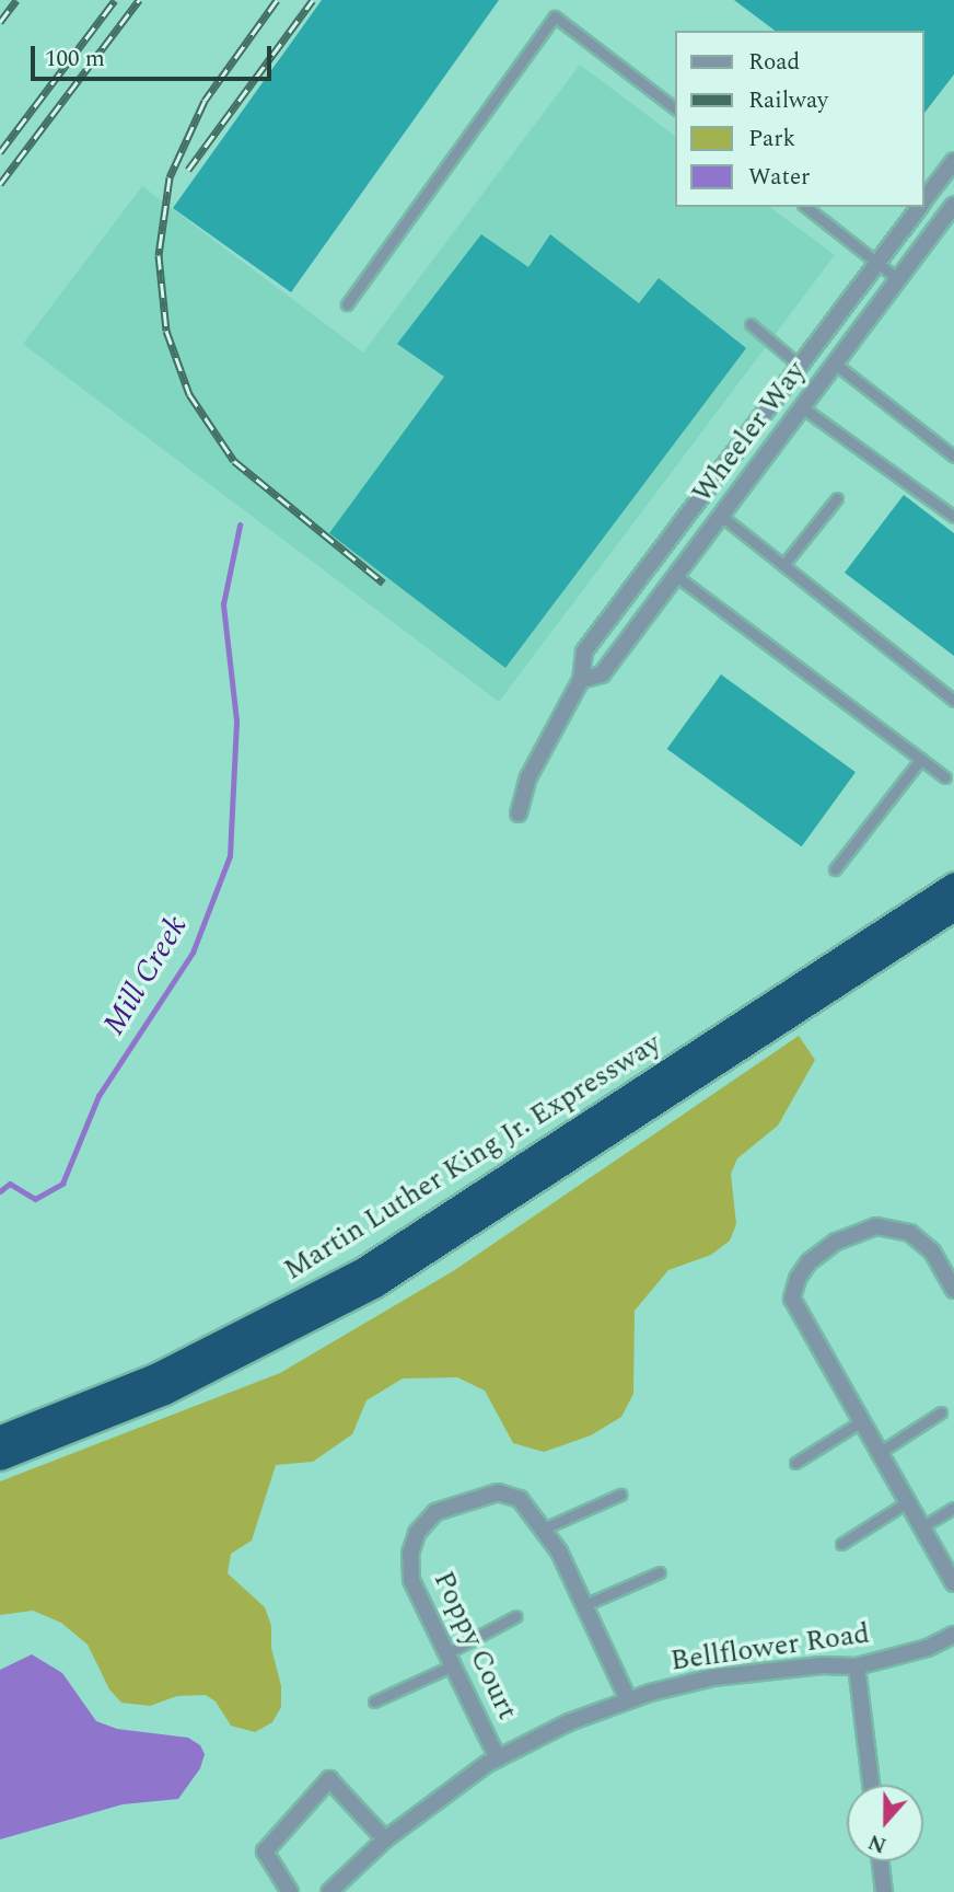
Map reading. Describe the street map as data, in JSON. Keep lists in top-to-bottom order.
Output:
{
  "streets": {
    "highway": ["Martin Luther King Jr. Expressway"],
    "street": ["Wheeler Way", "Poppy Court", "Bellflower Road"]
  },
  "crossings": [
    ["Poppy Court", "Bellflower Road"]
  ],
  "water": ["Mill Creek"],
  "legend": [
    "Road",
    "Railway",
    "Park",
    "Water"
  ],
  "scale_bar": "100 m",
  "north": "bottom"
}
